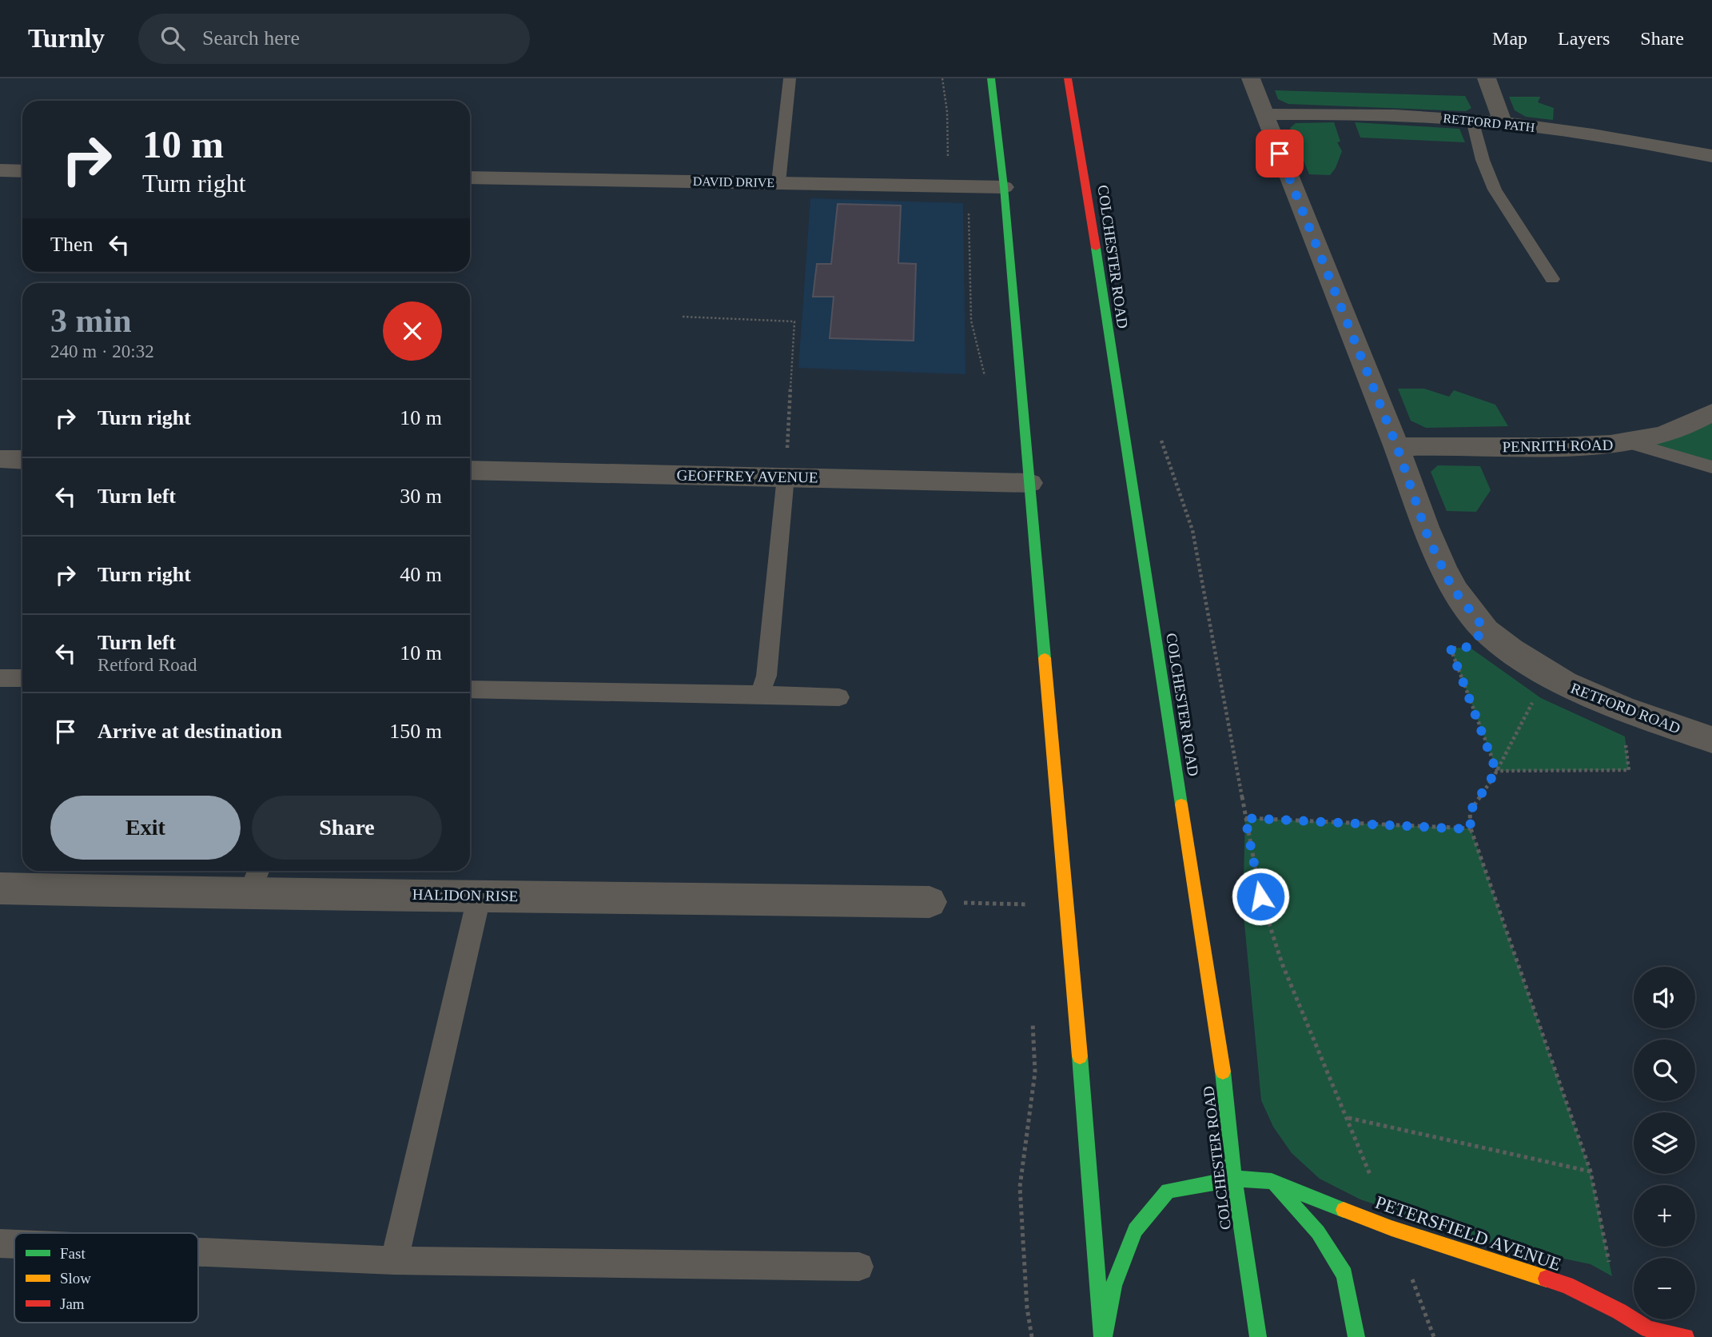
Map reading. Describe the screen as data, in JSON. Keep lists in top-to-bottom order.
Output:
{
  "streets": {
    "main road": ["COLCHESTER ROAD", "PETERSFIELD AVENUE"],
    "street": [
      "RETFORD PATH",
      "DAVID DRIVE",
      "PENRITH ROAD",
      "GEOFFREY AVENUE",
      "RETFORD ROAD",
      "HALIDON RISE"
    ]
  },
  "crossings": [
    ["RETFORD PATH", "RETFORD ROAD"],
    ["COLCHESTER ROAD", "PETERSFIELD AVENUE"],
    ["PENRITH ROAD", "RETFORD ROAD"]
  ],
  "legend": ["Fast", "Slow", "Jam"],
  "page": {
    "header": "Turnly",
    "search": "Search here",
    "nav": ["Map", "Layers", "Share"],
    "turn": ["10 m", "Turn right"],
    "then": "Then",
    "heading": ["3 min", "240 m · 20:32"],
    "list": [
      {
        "name": "Turn right",
        "value": "10 m"
      },
      {
        "name": "Turn left",
        "value": "30 m"
      },
      {
        "name": "Turn right",
        "value": "40 m"
      },
      {
        "name": "Turn left",
        "note": "Retford Road",
        "value": "10 m"
      },
      {
        "name": "Arrive at destination",
        "value": "150 m"
      }
    ],
    "buttons": ["Exit", "Share"],
    "map_buttons": ["+", "−"]
  }
}
